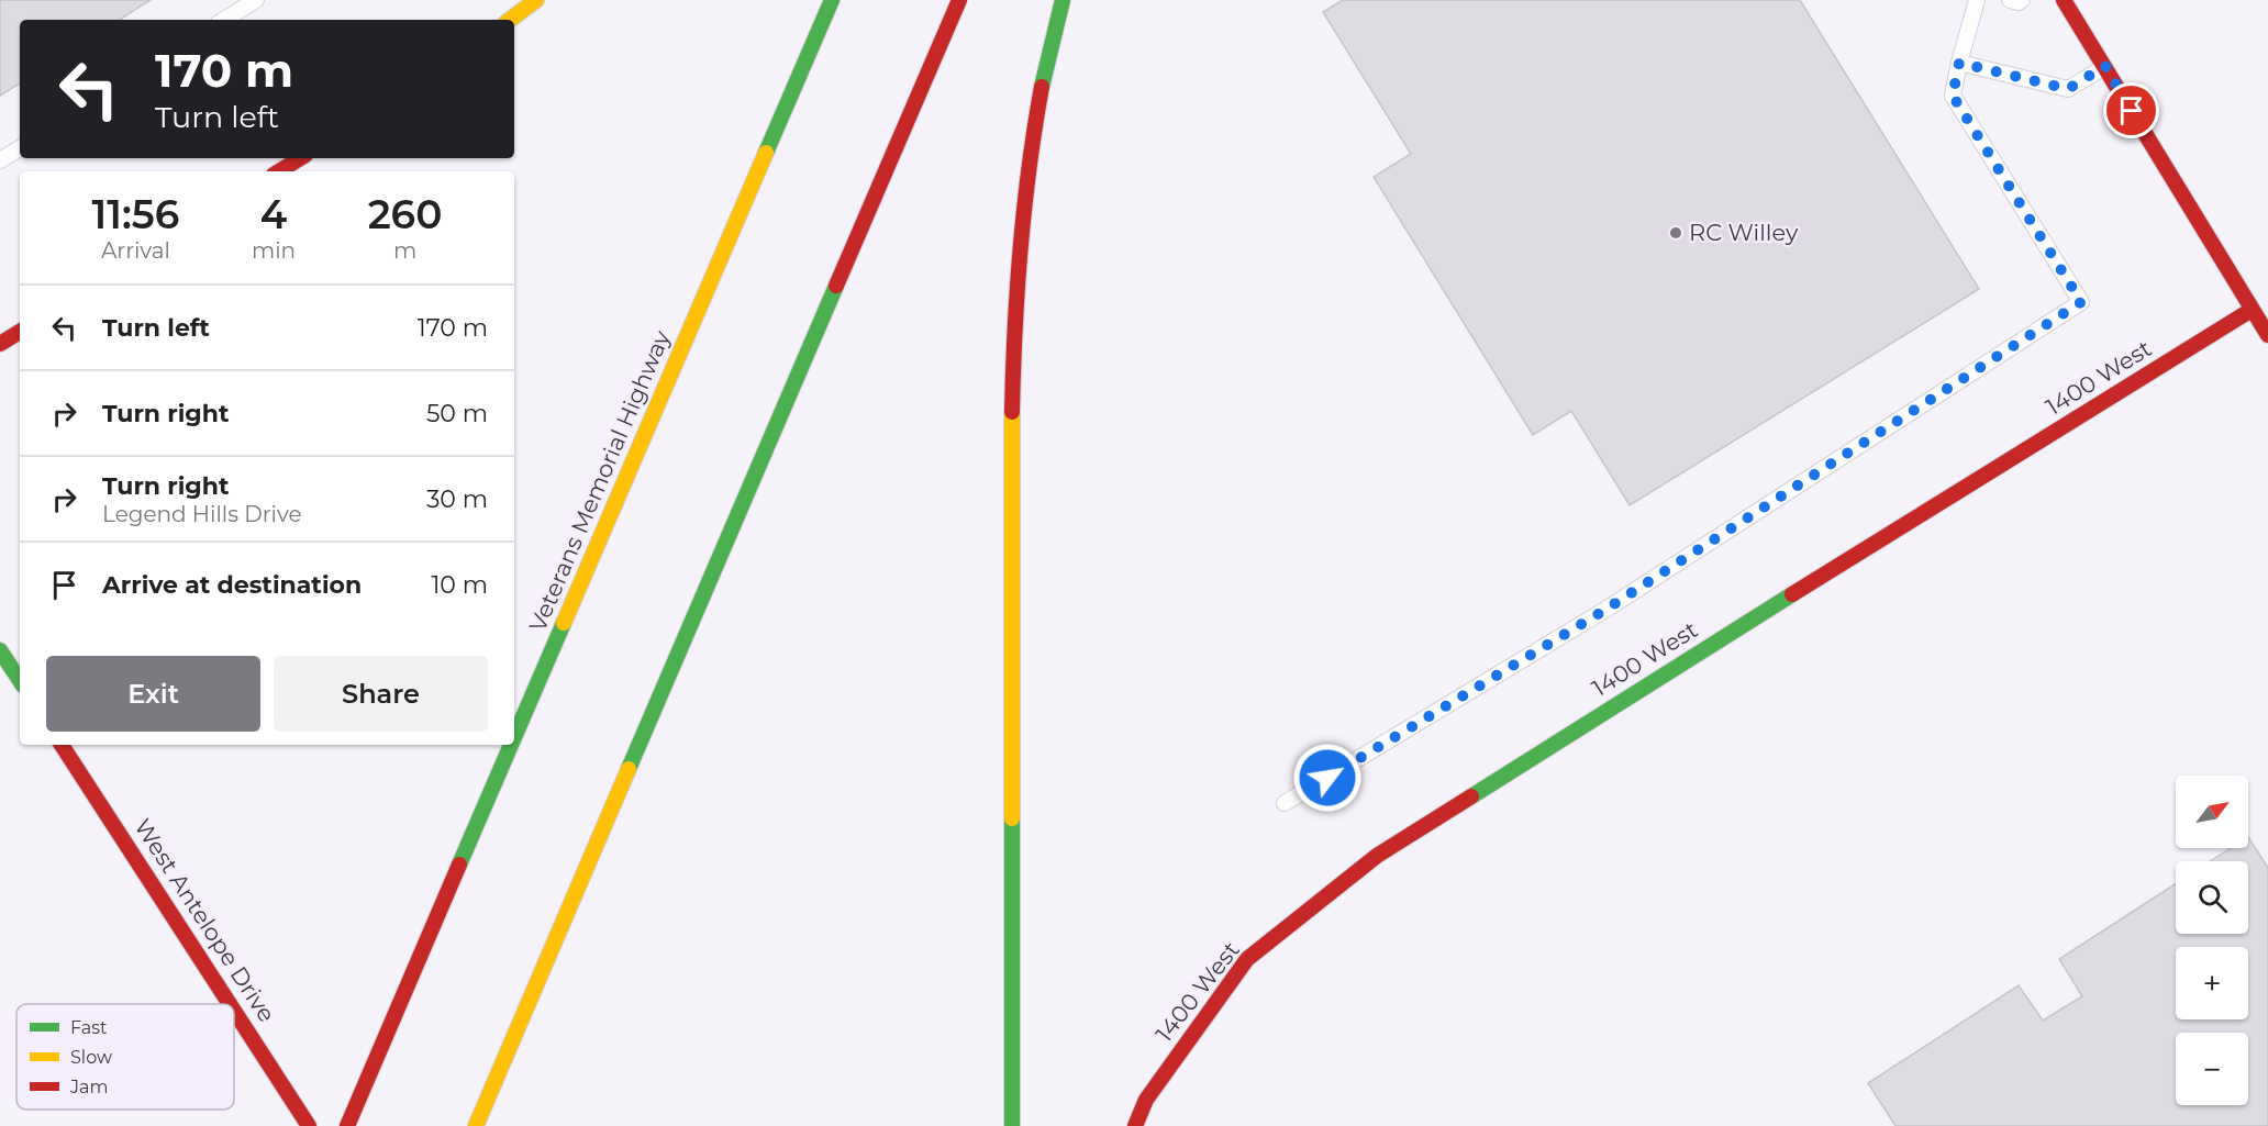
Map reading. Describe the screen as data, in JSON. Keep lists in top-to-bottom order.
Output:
{
  "streets": {
    "main road": ["1400 West", "Veterans Memorial Highway", "West Antelope Drive"]
  },
  "places": ["RC Willey"],
  "legend": ["Fast", "Slow", "Jam"],
  "north": "top right",
  "page": {
    "turn": ["170 m", "Turn left"],
    "eta": [
      "11:56",
      "Arrival",
      "4",
      "min",
      "260",
      "m"
    ],
    "list": [
      {
        "name": "Turn left",
        "value": "170 m"
      },
      {
        "name": "Turn right",
        "value": "50 m"
      },
      {
        "name": "Turn right",
        "note": "Legend Hills Drive",
        "value": "30 m"
      },
      {
        "name": "Arrive at destination",
        "value": "10 m"
      }
    ],
    "buttons": ["Exit", "Share"],
    "map_buttons": ["+", "−"]
  }
}
